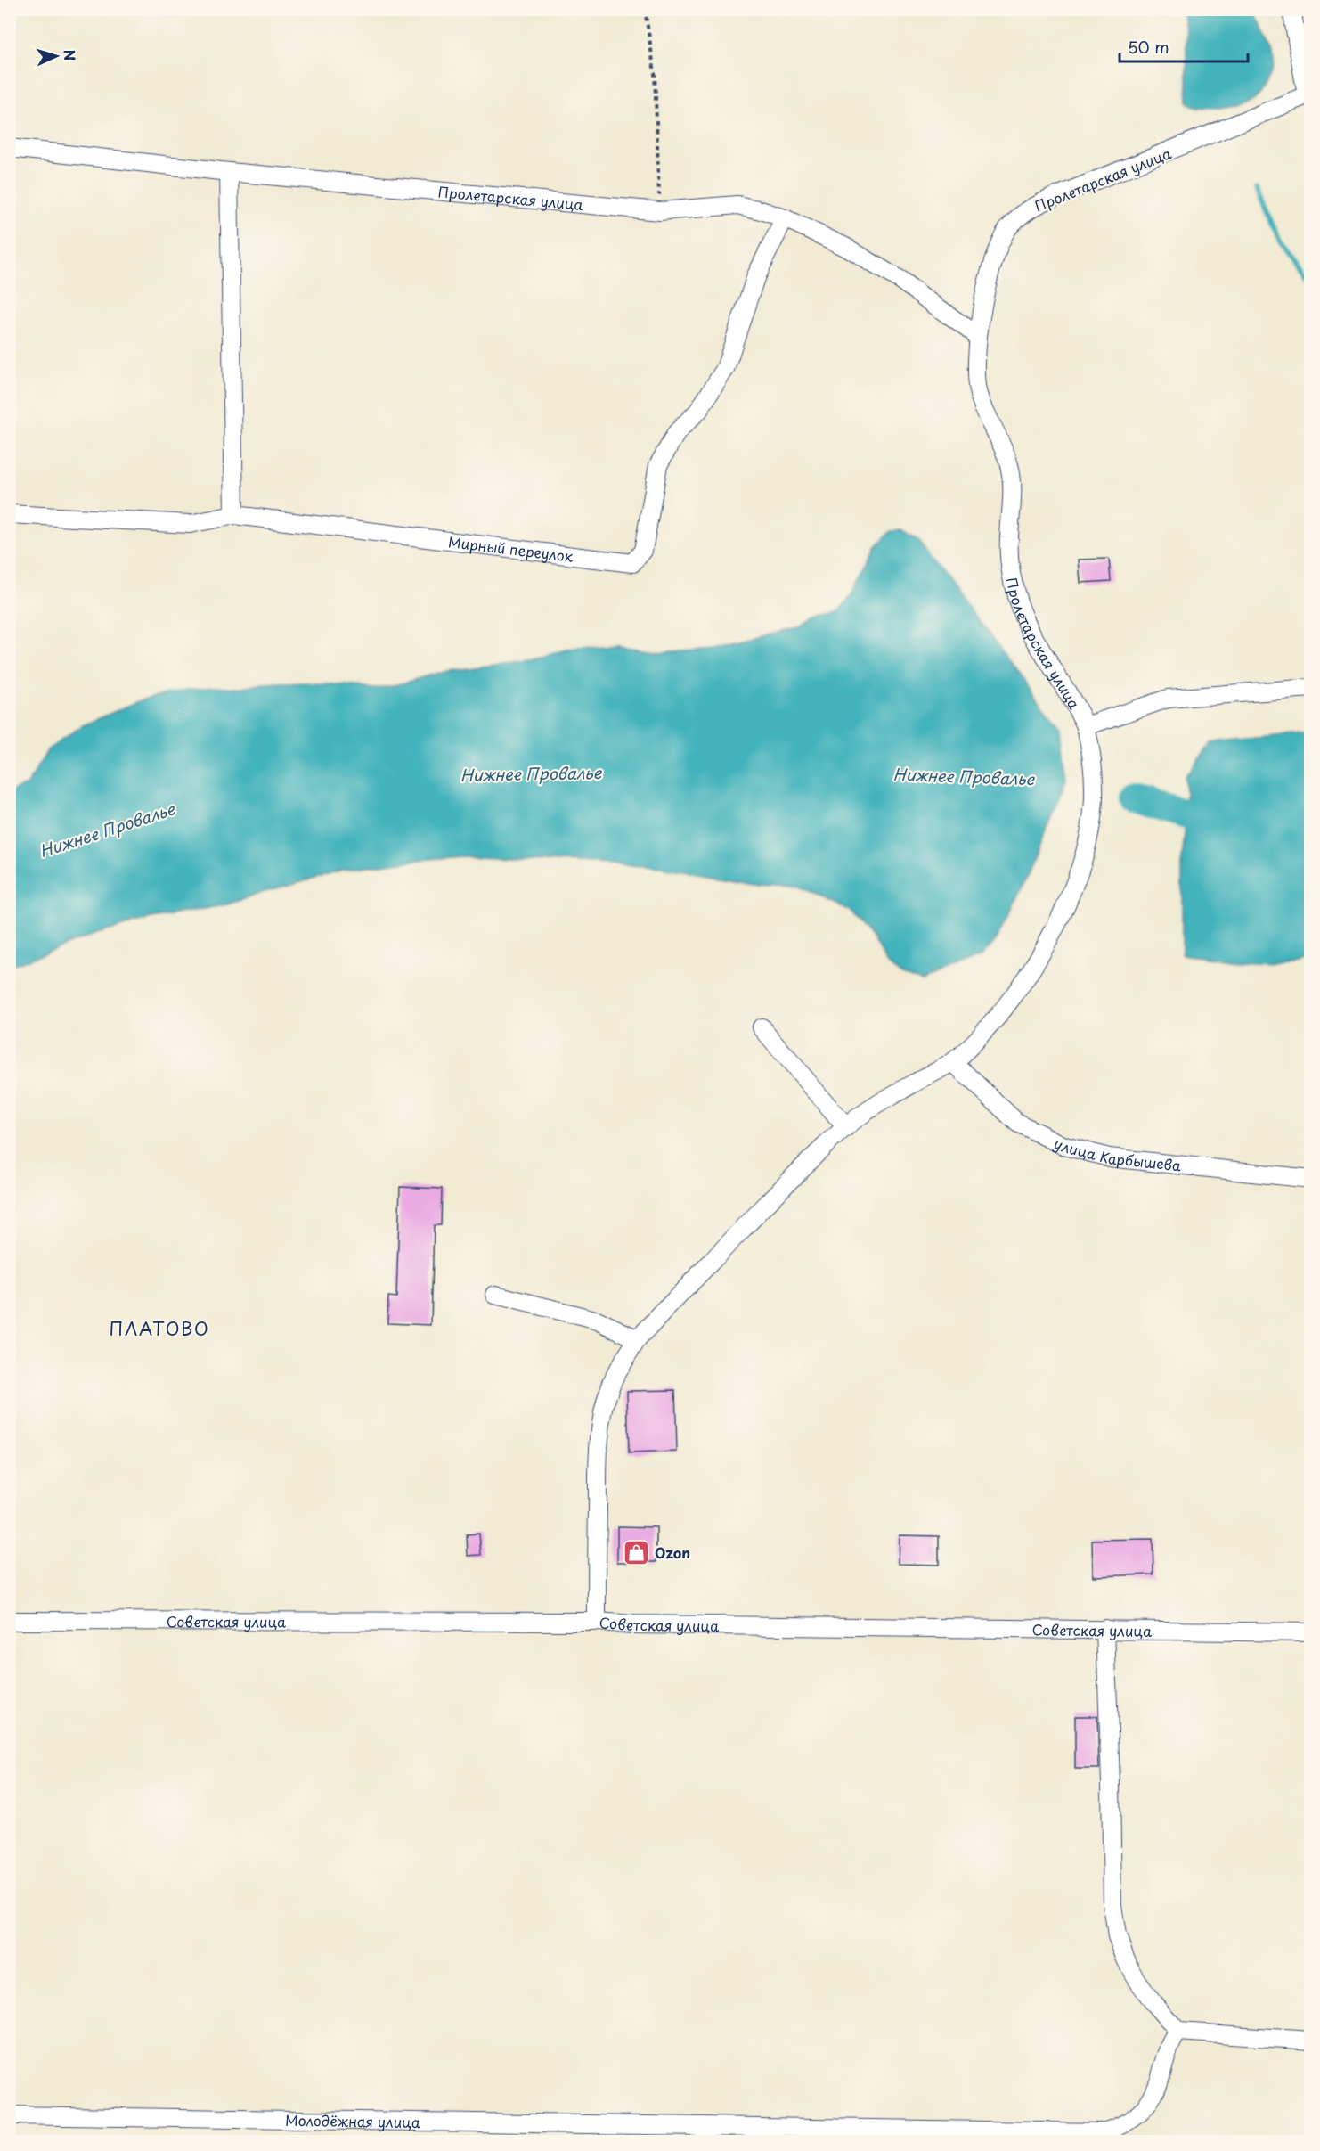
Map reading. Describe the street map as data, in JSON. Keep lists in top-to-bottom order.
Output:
{
  "streets": {
    "street": [
      "Пролетарская улица",
      "Мирный переулок",
      "улица Карбышева",
      "Советская улица",
      "Молодёжная улица"
    ]
  },
  "crossings": [
    ["Пролетарская улица", "Мирный переулок"]
  ],
  "districts": ["ПЛАТОВО"],
  "water": ["Нижнее Провалье"],
  "places": {
    "shop": ["Ozon"]
  },
  "scale_bar": "50 m",
  "north": "right"
}
